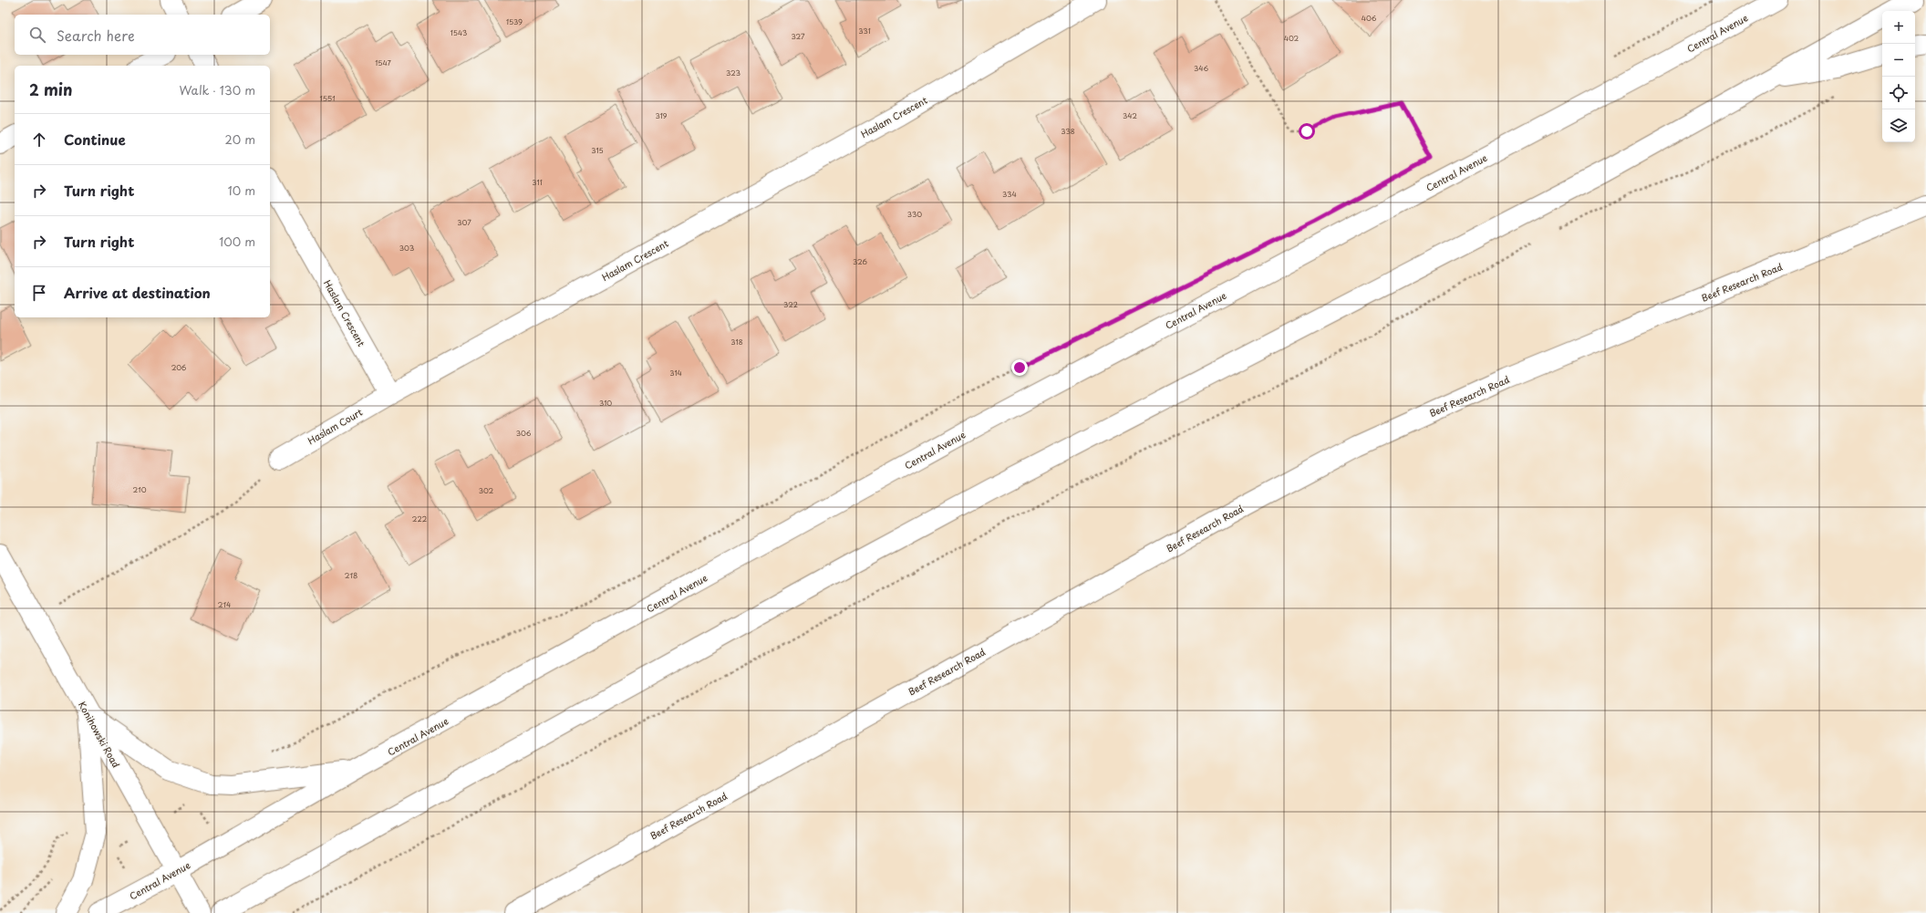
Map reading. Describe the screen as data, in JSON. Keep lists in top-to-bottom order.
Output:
{
  "streets": {
    "main road": [
      "Central Avenue",
      "Haslam Crescent",
      "Beef Research Road",
      "Haslam Court",
      "Konihowski Road"
    ]
  },
  "crossings": [
    ["Central Avenue", "Konihowski Road"],
    ["Haslam Crescent", "Haslam Court"]
  ],
  "house_numbers": [
    "406",
    "1539",
    "331",
    "1543",
    "327",
    "402",
    "1547",
    "346",
    "323",
    "1551",
    "319",
    "342",
    "338",
    "315",
    "311",
    "334",
    "330",
    "307",
    "303",
    "326",
    "322",
    "318",
    "206",
    "314",
    "310",
    "306",
    "210",
    "302",
    "222",
    "218",
    "214"
  ],
  "page": {
    "map_buttons": ["+", "−"],
    "search": "Search here",
    "heading": ["2 min", "Walk · 130 m"],
    "list": [
      ["Continue", "20 m"],
      ["Turn right", "10 m"],
      ["Turn right", "100 m"],
      "Arrive at destination"
    ]
  }
}
